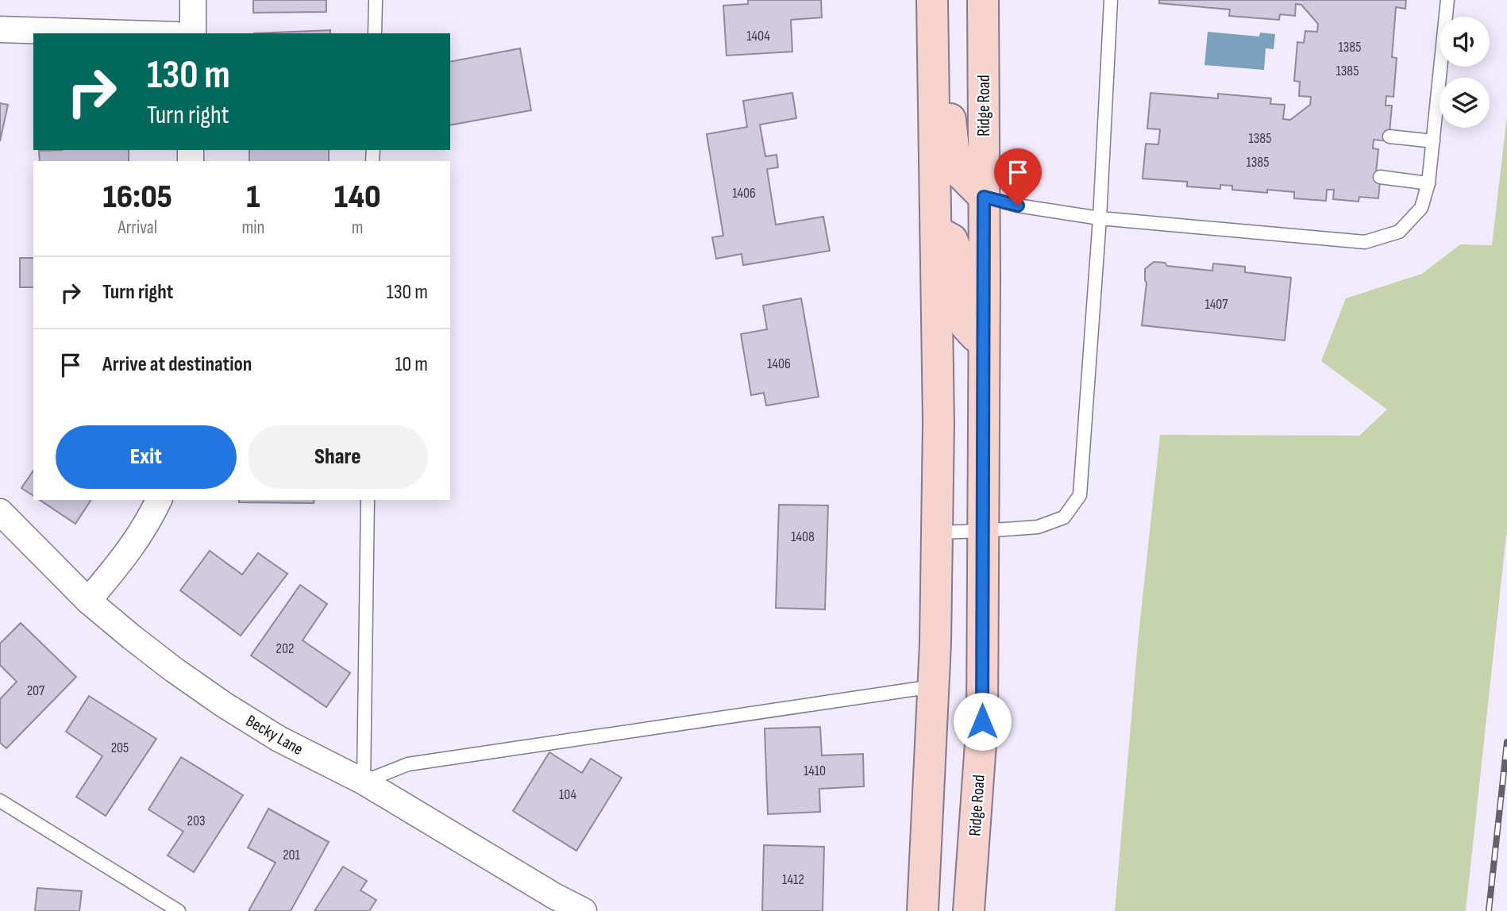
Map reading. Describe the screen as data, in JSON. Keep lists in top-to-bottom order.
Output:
{
  "streets": {
    "main road": ["Ridge Road"],
    "street": ["Becky Lane"]
  },
  "house_numbers": [
    "1404",
    "1385",
    "1385",
    "1385",
    "1385",
    "1406",
    "1407",
    "1406",
    "1408",
    "202",
    "207",
    "205",
    "1410",
    "104",
    "203",
    "201",
    "1412"
  ],
  "page": {
    "turn": ["130 m", "Turn right"],
    "eta": [
      "16:05",
      "Arrival",
      "1",
      "min",
      "140",
      "m"
    ],
    "list": [
      {
        "name": "Turn right",
        "value": "130 m"
      },
      {
        "name": "Arrive at destination",
        "value": "10 m"
      }
    ],
    "buttons": ["Exit", "Share"]
  }
}
